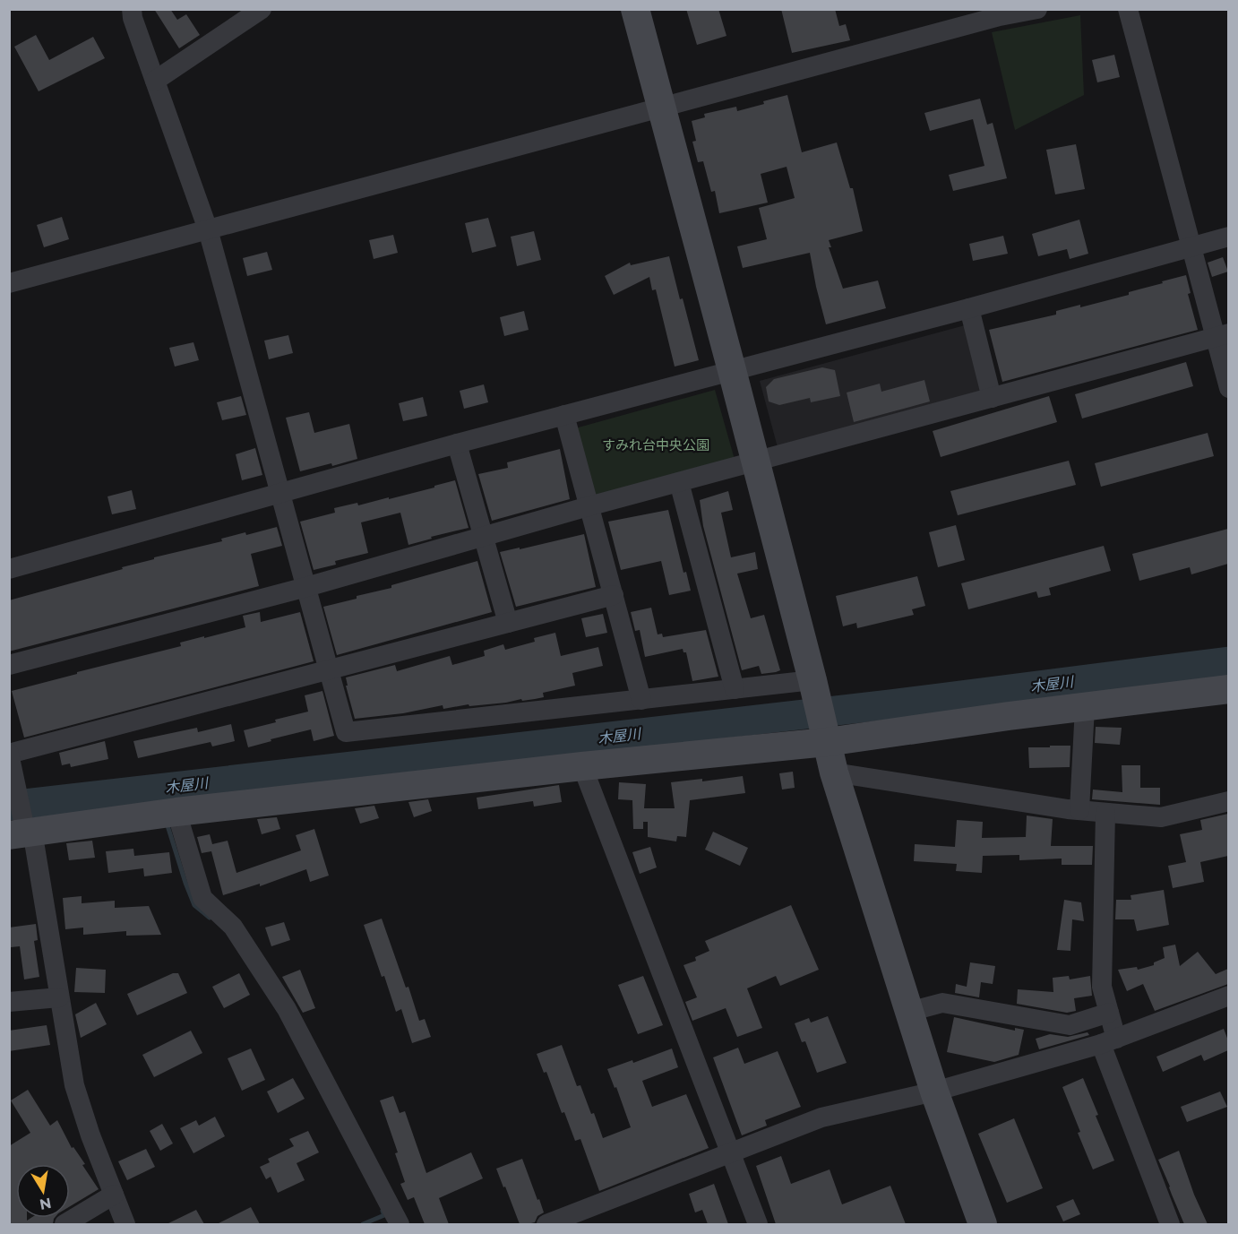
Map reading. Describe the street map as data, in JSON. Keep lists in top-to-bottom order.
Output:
{
  "water": ["木屋川"],
  "parks": ["すみれ台中央公園"],
  "north": "bottom"
}
